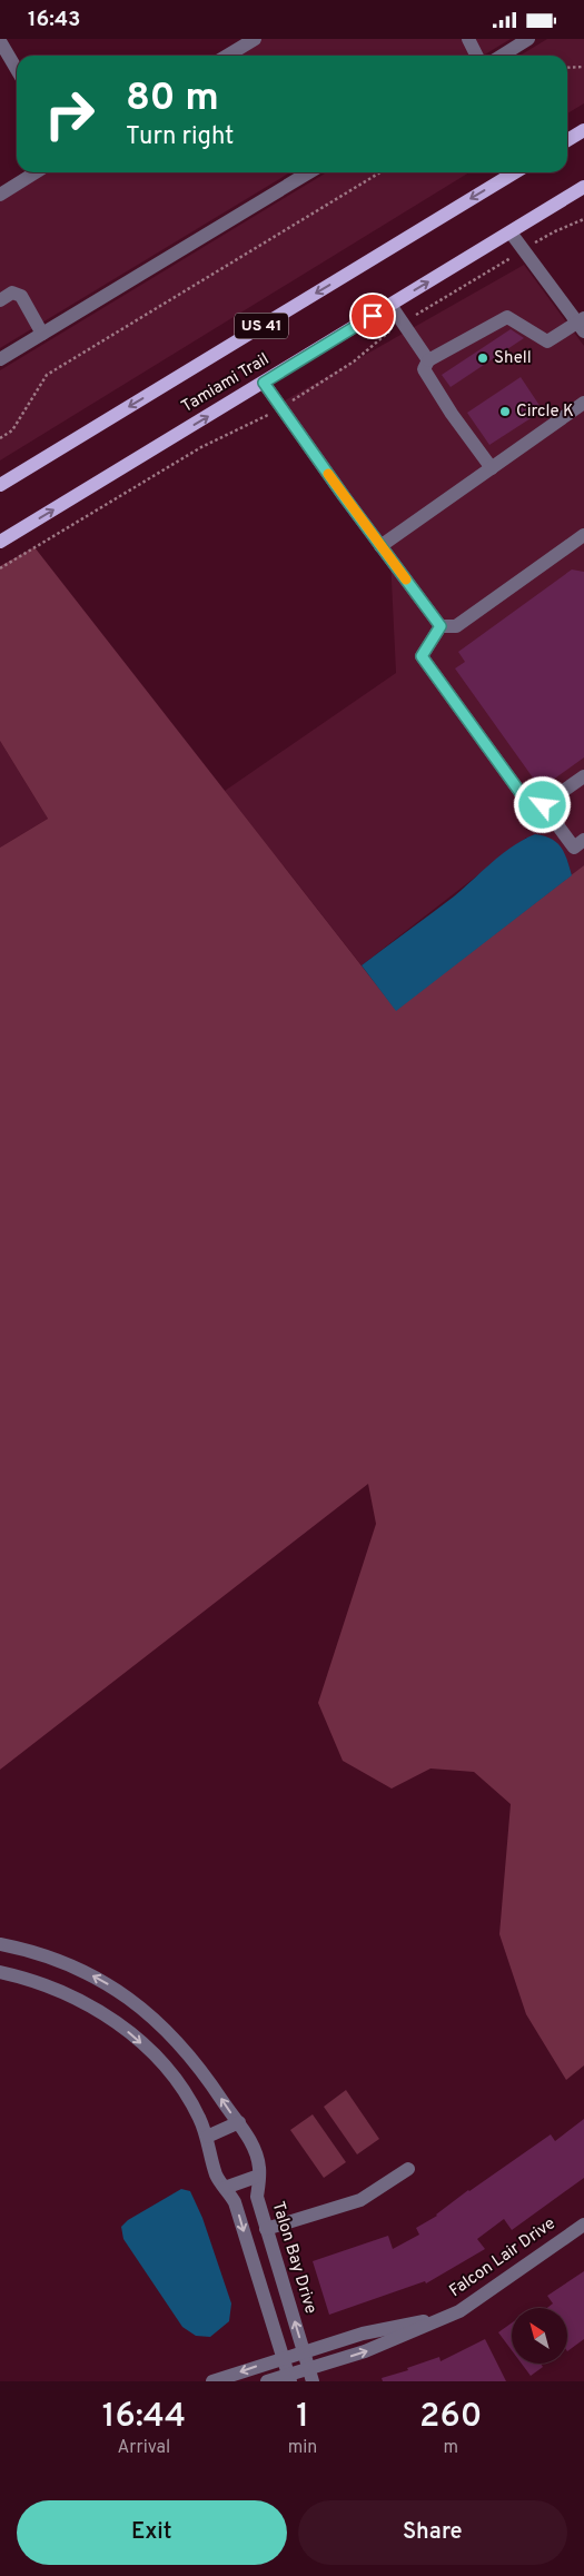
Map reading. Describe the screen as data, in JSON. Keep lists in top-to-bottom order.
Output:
{
  "streets": {
    "main road": ["US 41", "Tamiami Trail"],
    "street": ["Talon Bay Drive", "Falcon Lair Drive"]
  },
  "crossings": [
    ["Talon Bay Drive", "Falcon Lair Drive"]
  ],
  "places": ["Shell", "Circle K"],
  "north": "top left",
  "page": {
    "status": "16:43",
    "turn": ["80 m", "Turn right"],
    "eta": [
      "16:44",
      "Arrival",
      "1",
      "min",
      "260",
      "m"
    ],
    "buttons": ["Exit", "Share"]
  }
}
